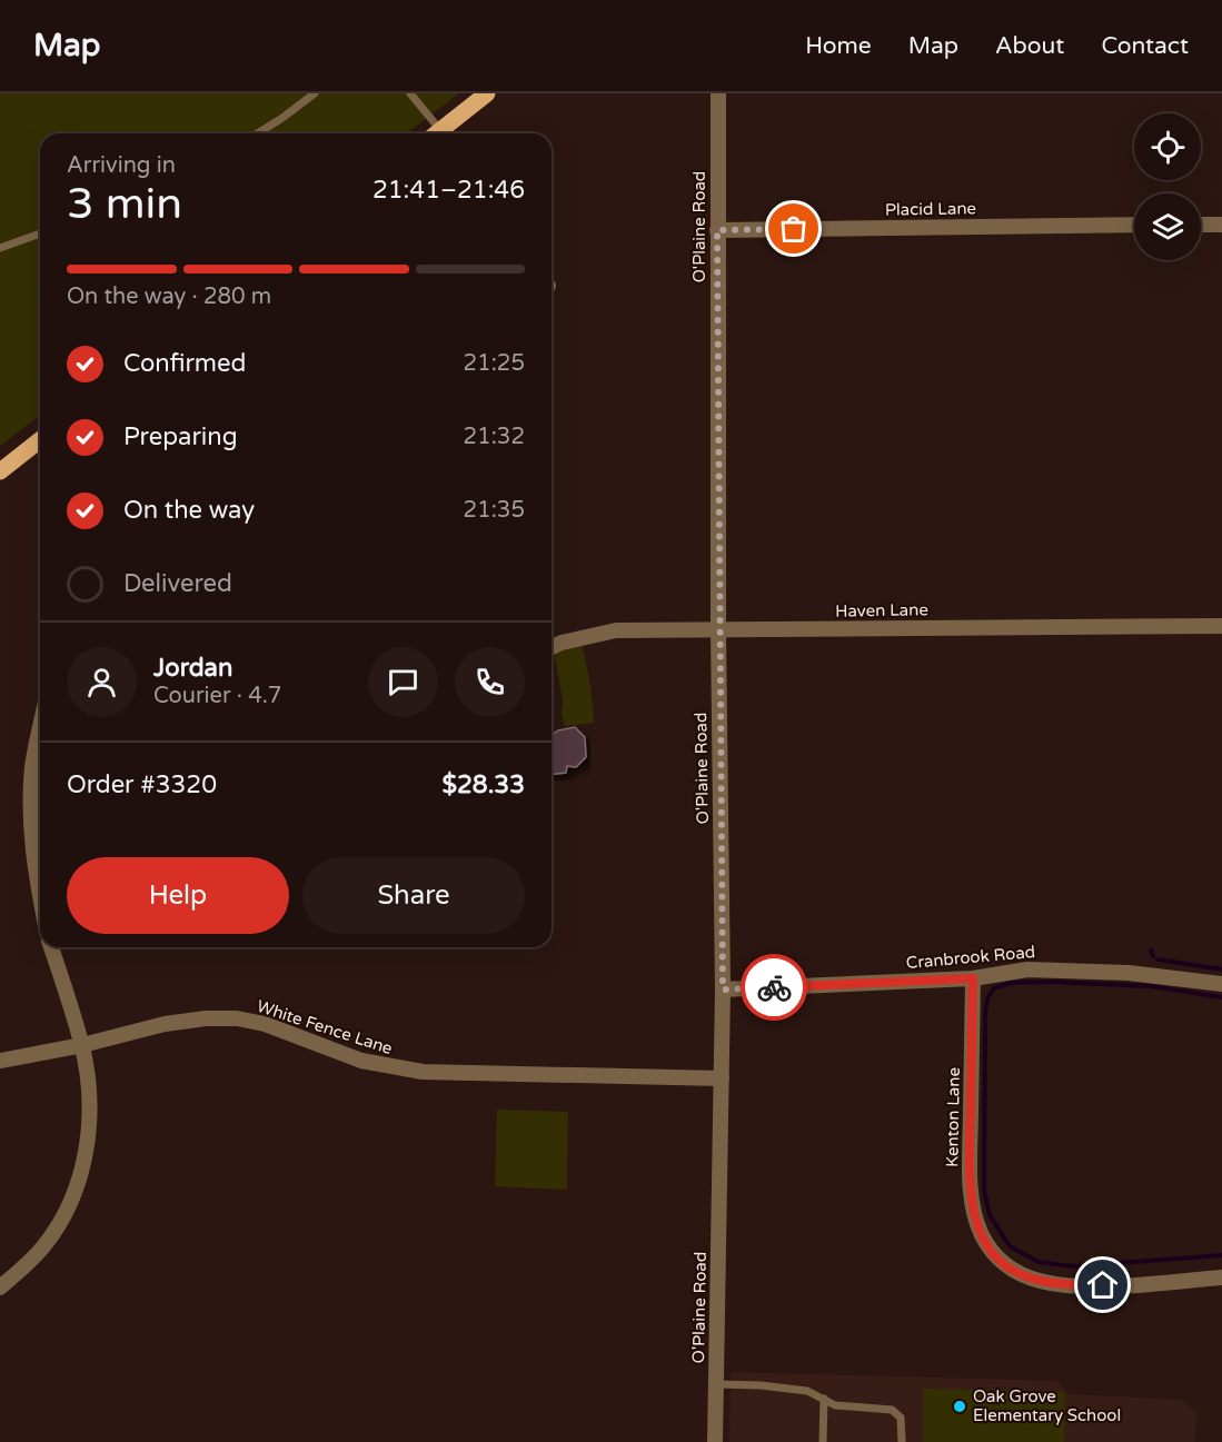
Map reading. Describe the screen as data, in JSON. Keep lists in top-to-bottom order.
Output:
{
  "streets": {
    "street": [
      "Placid Lane",
      "O'Plaine Road",
      "Haven Lane",
      "Cranbrook Road",
      "White Fence Lane",
      "Kenton Lane"
    ]
  },
  "crossings": [
    ["Placid Lane", "O'Plaine Road"],
    ["O'Plaine Road", "Haven Lane"],
    ["O'Plaine Road", "Cranbrook Road"],
    ["O'Plaine Road", "White Fence Lane"],
    ["Cranbrook Road", "Kenton Lane"]
  ],
  "places": ["Oak Grove Elementary School"],
  "page": {
    "header": "Map",
    "nav": [
      "Home",
      "Map",
      "About",
      "Contact"
    ],
    "heading": ["3 min", "Arriving in", "21:41–21:46"],
    "panel": [
      "Jordan",
      "Courier · 4.7",
      "Order #3320",
      "$28.33"
    ],
    "bar": "On the way · 280 m",
    "list": [
      ["Confirmed", "21:25"],
      ["Preparing", "21:32"],
      ["On the way", "21:35"],
      "Delivered"
    ],
    "buttons": ["Help", "Share"]
  }
}
